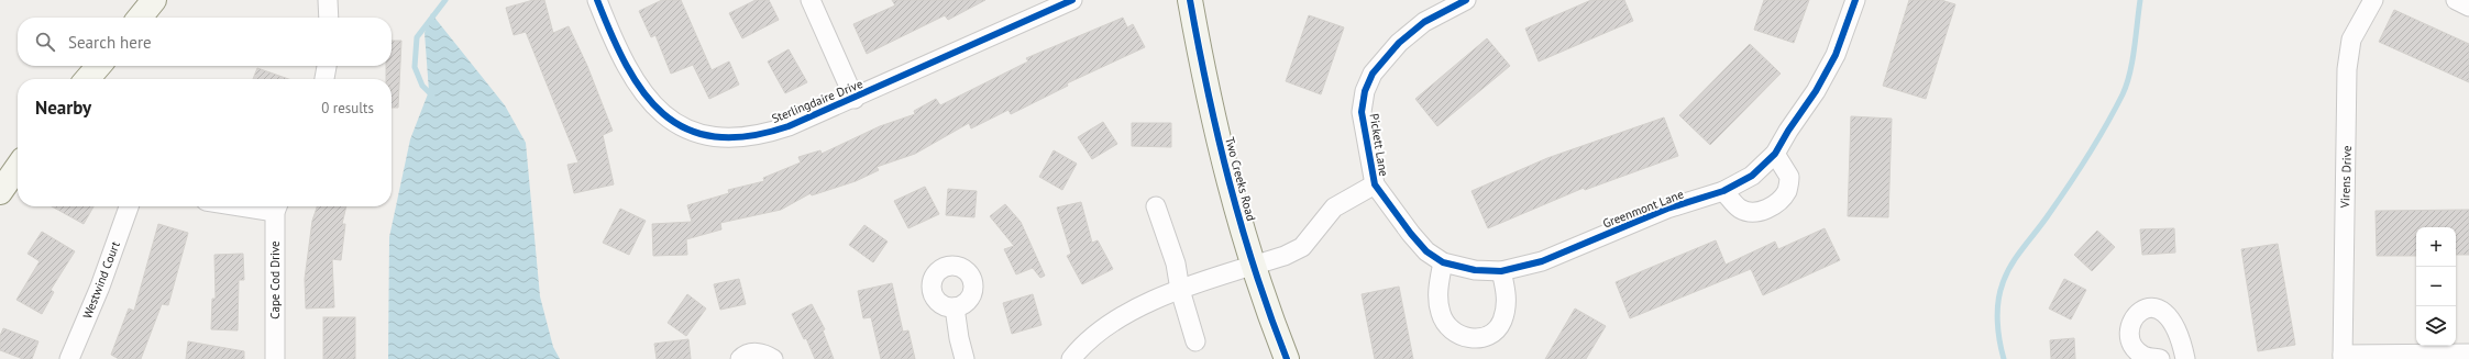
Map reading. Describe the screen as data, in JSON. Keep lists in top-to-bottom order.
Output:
{
  "streets": {
    "street": [
      "Sterlingdaire Drive",
      "Pickett Lane",
      "Virens Drive",
      "Two Creeks Road",
      "Greenmont Lane",
      "Westwind Court",
      "Cape Cod Drive"
    ]
  },
  "crossings": [
    ["Pickett Lane", "Greenmont Lane"]
  ],
  "page": {
    "search": "Search here",
    "heading": ["Nearby", "0 results"],
    "map_buttons": ["+", "−"]
  }
}
